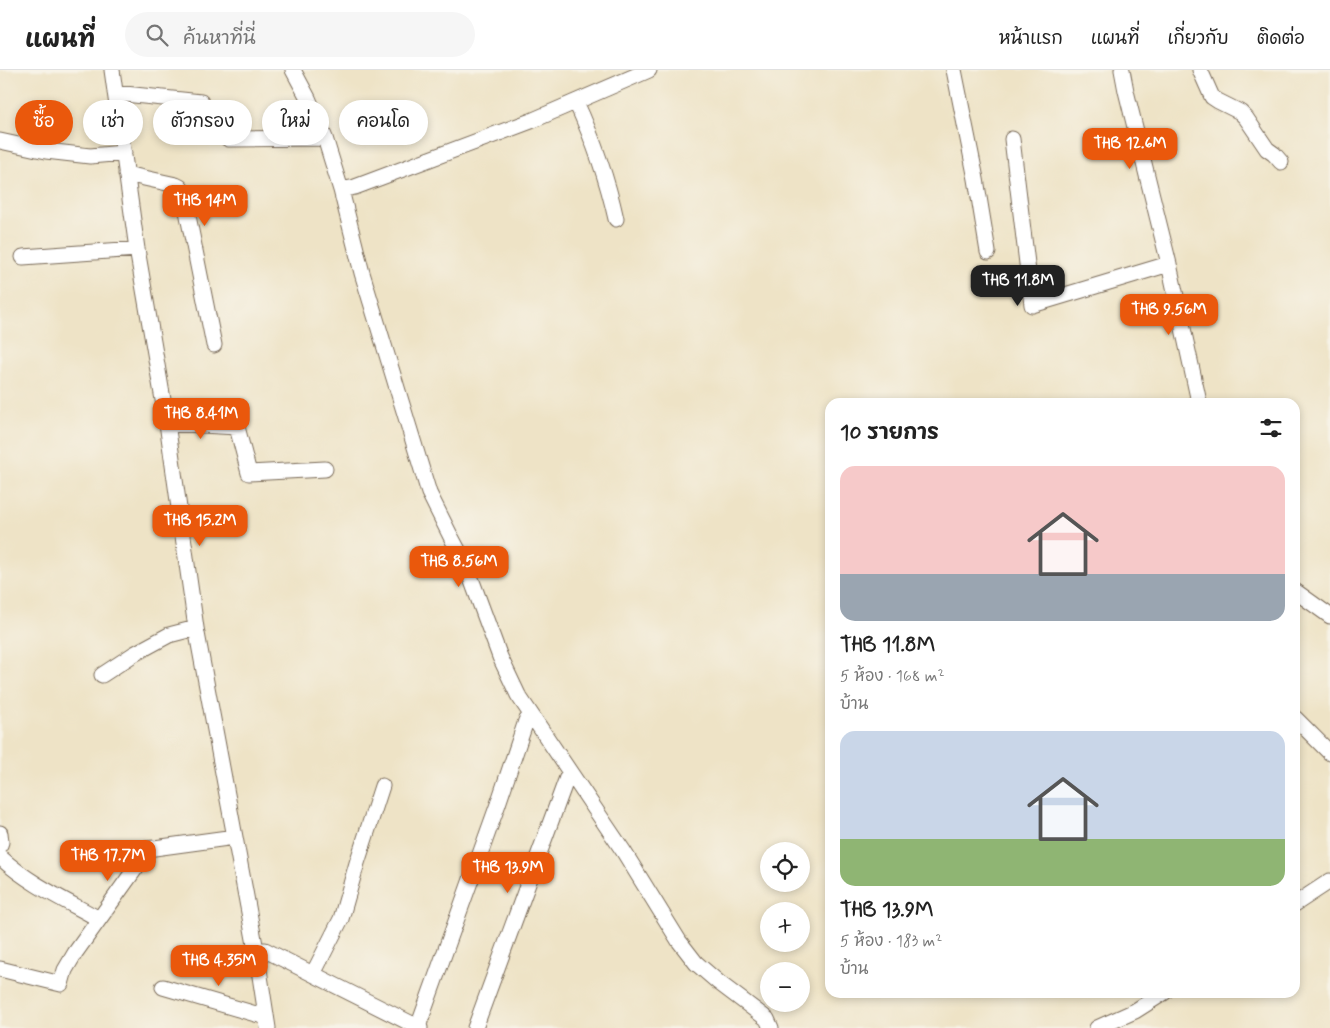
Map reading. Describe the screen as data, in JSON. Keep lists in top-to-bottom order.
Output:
{
  "page": {
    "header": "แผนที่",
    "search": "ค้นหาที่นี่",
    "nav": [
      "หน้าแรก",
      "แผนที่",
      "เกี่ยวกับ",
      "ติดต่อ"
    ],
    "chip": [
      "ซื้อ",
      "เช่า",
      "ตัวกรอง",
      "ใหม่",
      "คอนโด"
    ],
    "price": [
      "THB 12.6M",
      "THB 14M",
      "THB 11.8M",
      "THB 9.56M",
      "THB 8.41M",
      "THB 15.2M",
      "THB 8.56M",
      "THB 17.7M",
      "THB 13.9M",
      "THB 4.35M"
    ],
    "heading": "10 รายการ",
    "list": [
      {
        "name": "THB 11.8M",
        "note": "5 ห้อง · 168 m² · บ้าน"
      },
      {
        "name": "THB 13.9M",
        "note": "5 ห้อง · 183 m² · บ้าน"
      }
    ],
    "map_buttons": ["+", "−"]
  }
}
